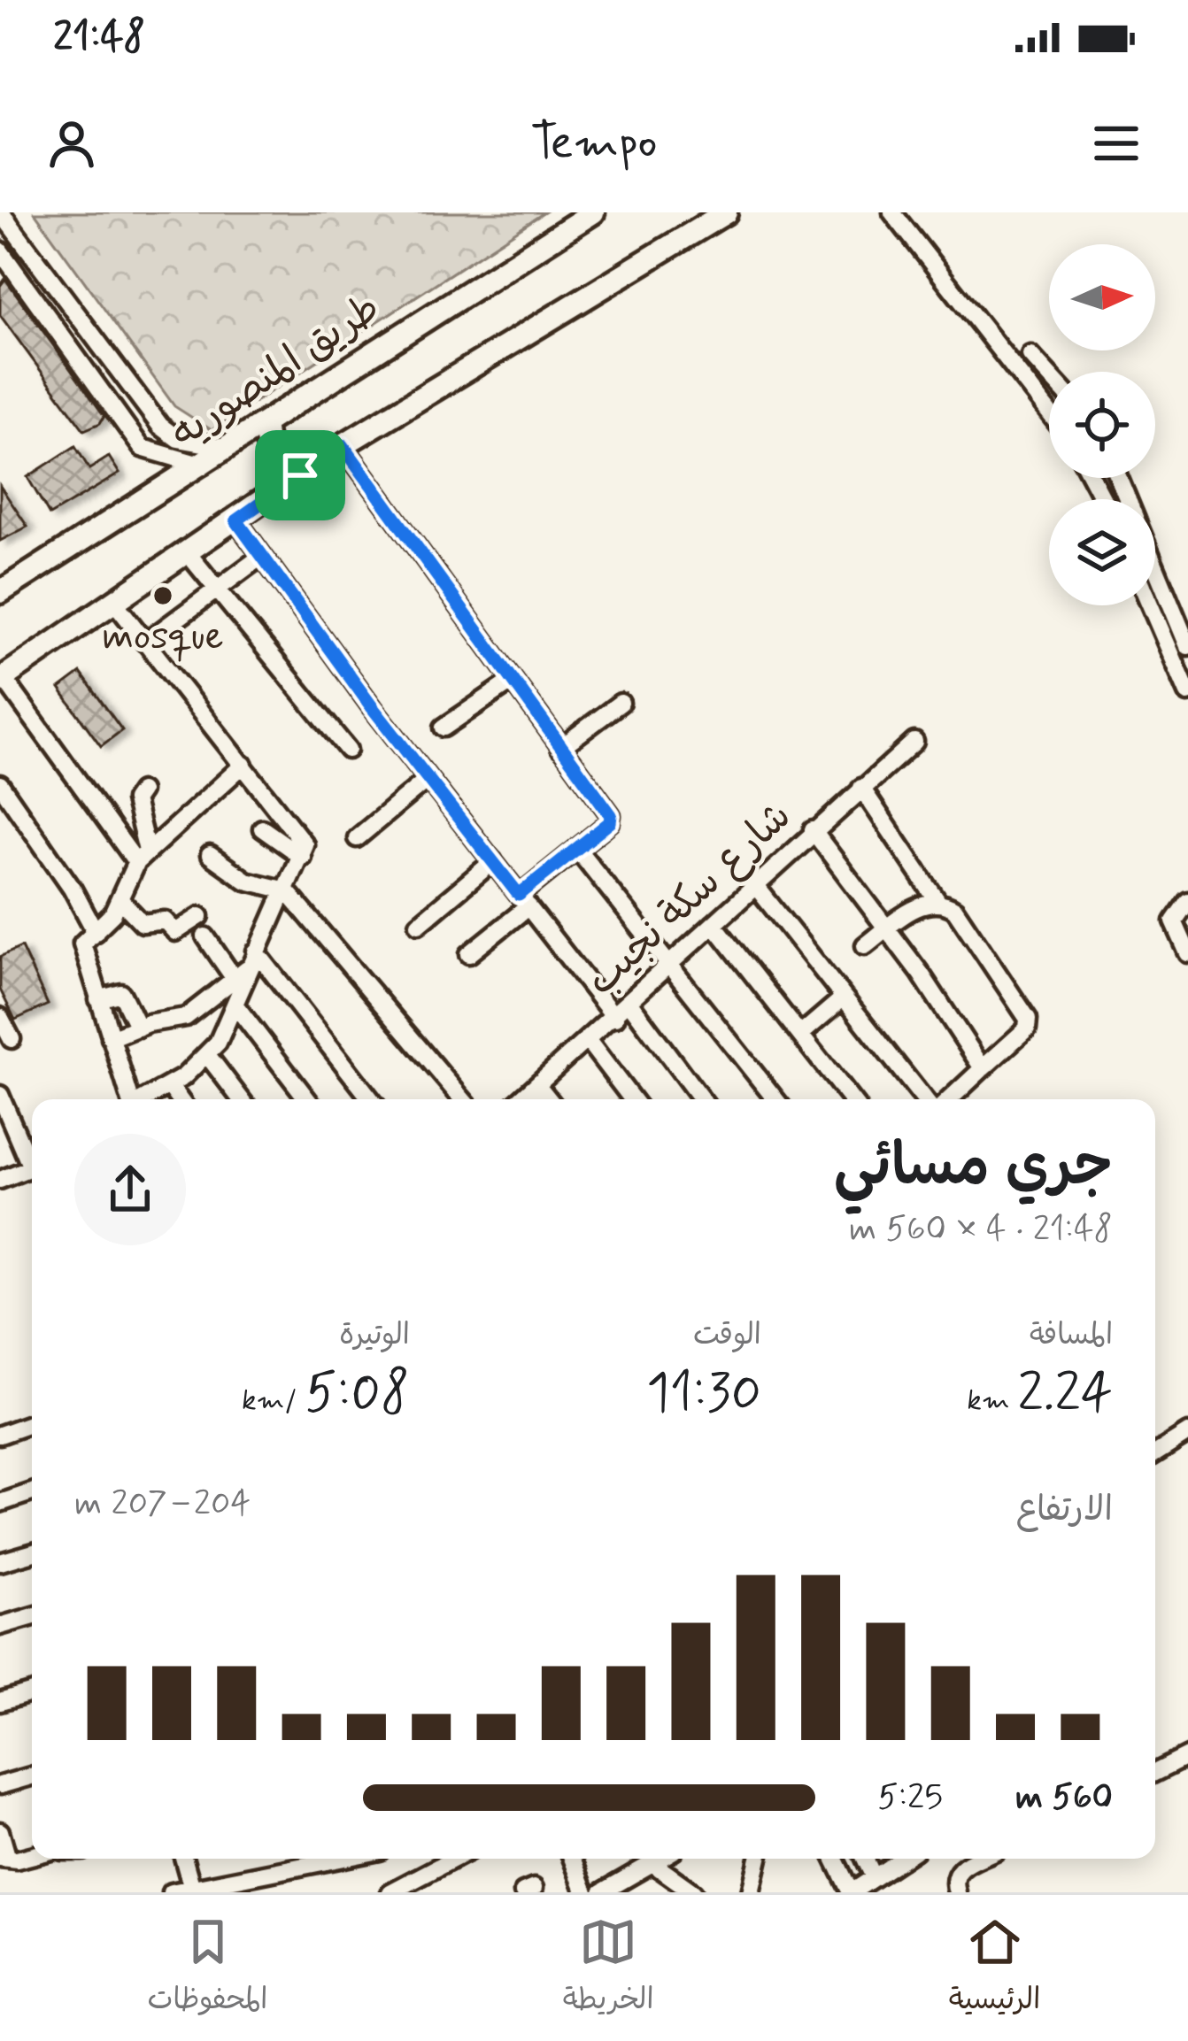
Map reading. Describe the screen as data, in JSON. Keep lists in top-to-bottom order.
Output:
{
  "streets": {
    "main road": ["طريق المنصوريه"],
    "street": ["شارع سكة نجيب"]
  },
  "places": ["mosque"],
  "north": "right",
  "page": {
    "status": "21:48",
    "header": "Tempo",
    "heading": ["جري مسائي", "21:48 · 4 × 560 m"],
    "stats": [
      ["المسافة", "2.24 km"],
      ["الوقت", "11:30"],
      ["الوتيرة", "5:08 /km"]
    ],
    "chart": ["الارتفاع", "204–207 m"],
    "list": [
      {
        "name": "560 m",
        "note": "5:25"
      }
    ],
    "tabs": ["الرئيسية", "الخريطة", "المحفوظات"]
  }
}
